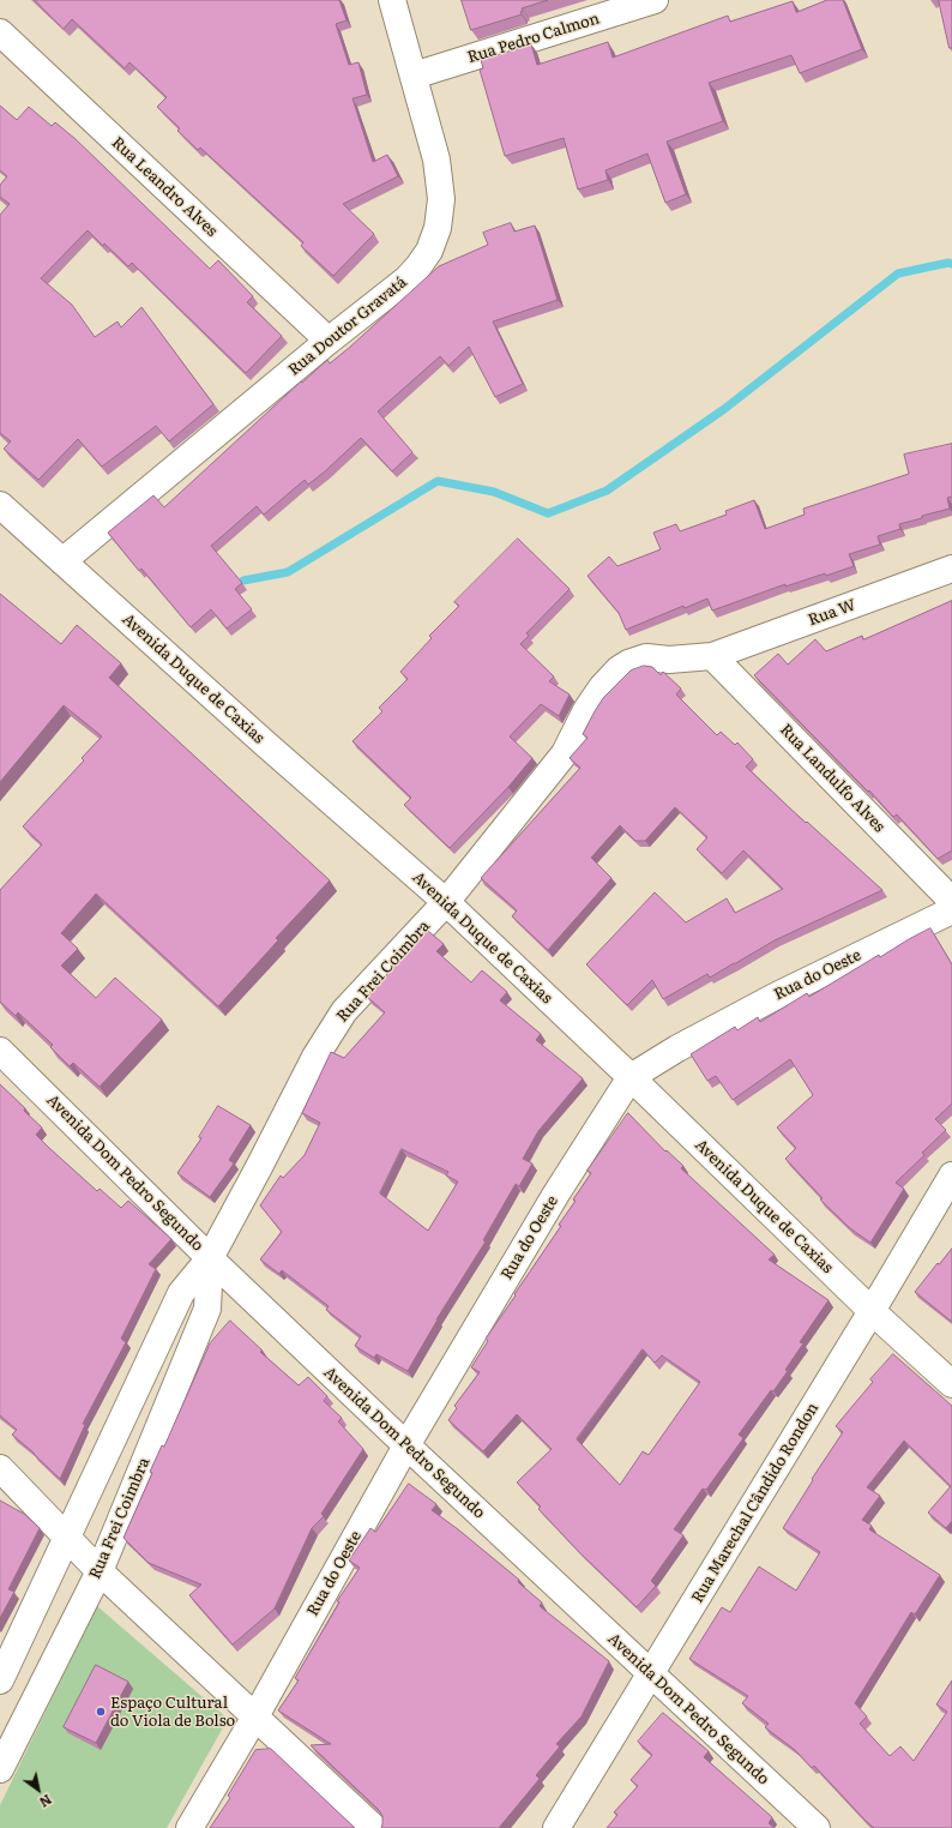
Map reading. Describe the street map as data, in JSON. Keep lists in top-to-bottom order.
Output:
{
  "streets": {
    "street": [
      "Rua Pedro Calmon",
      "Rua Leandro Alves",
      "Rua Doutor Gravatá",
      "Rua W",
      "Avenida Duque de Caxias",
      "Rua Landulfo Alves",
      "Rua Frei Coimbra",
      "Rua do Oeste",
      "Avenida Dom Pedro Segundo",
      "Rua Marechal Cândido Rondon"
    ]
  },
  "crossings": [
    ["Rua Pedro Calmon", "Rua Doutor Gravatá"],
    ["Rua Leandro Alves", "Rua Doutor Gravatá"],
    ["Rua Doutor Gravatá", "Avenida Duque de Caxias"],
    ["Rua W", "Rua Landulfo Alves"],
    ["Rua W", "Rua Frei Coimbra"],
    ["Avenida Duque de Caxias", "Rua Frei Coimbra"],
    ["Avenida Duque de Caxias", "Rua do Oeste"],
    ["Avenida Duque de Caxias", "Rua Marechal Cândido Rondon"],
    ["Rua Landulfo Alves", "Rua Frei Coimbra"],
    ["Rua Frei Coimbra", "Avenida Dom Pedro Segundo"],
    ["Rua do Oeste", "Avenida Dom Pedro Segundo"],
    ["Avenida Dom Pedro Segundo", "Rua Marechal Cândido Rondon"]
  ],
  "places": ["Espaço Cultural do Viola de Bolso"],
  "north": "bottom right"
}
